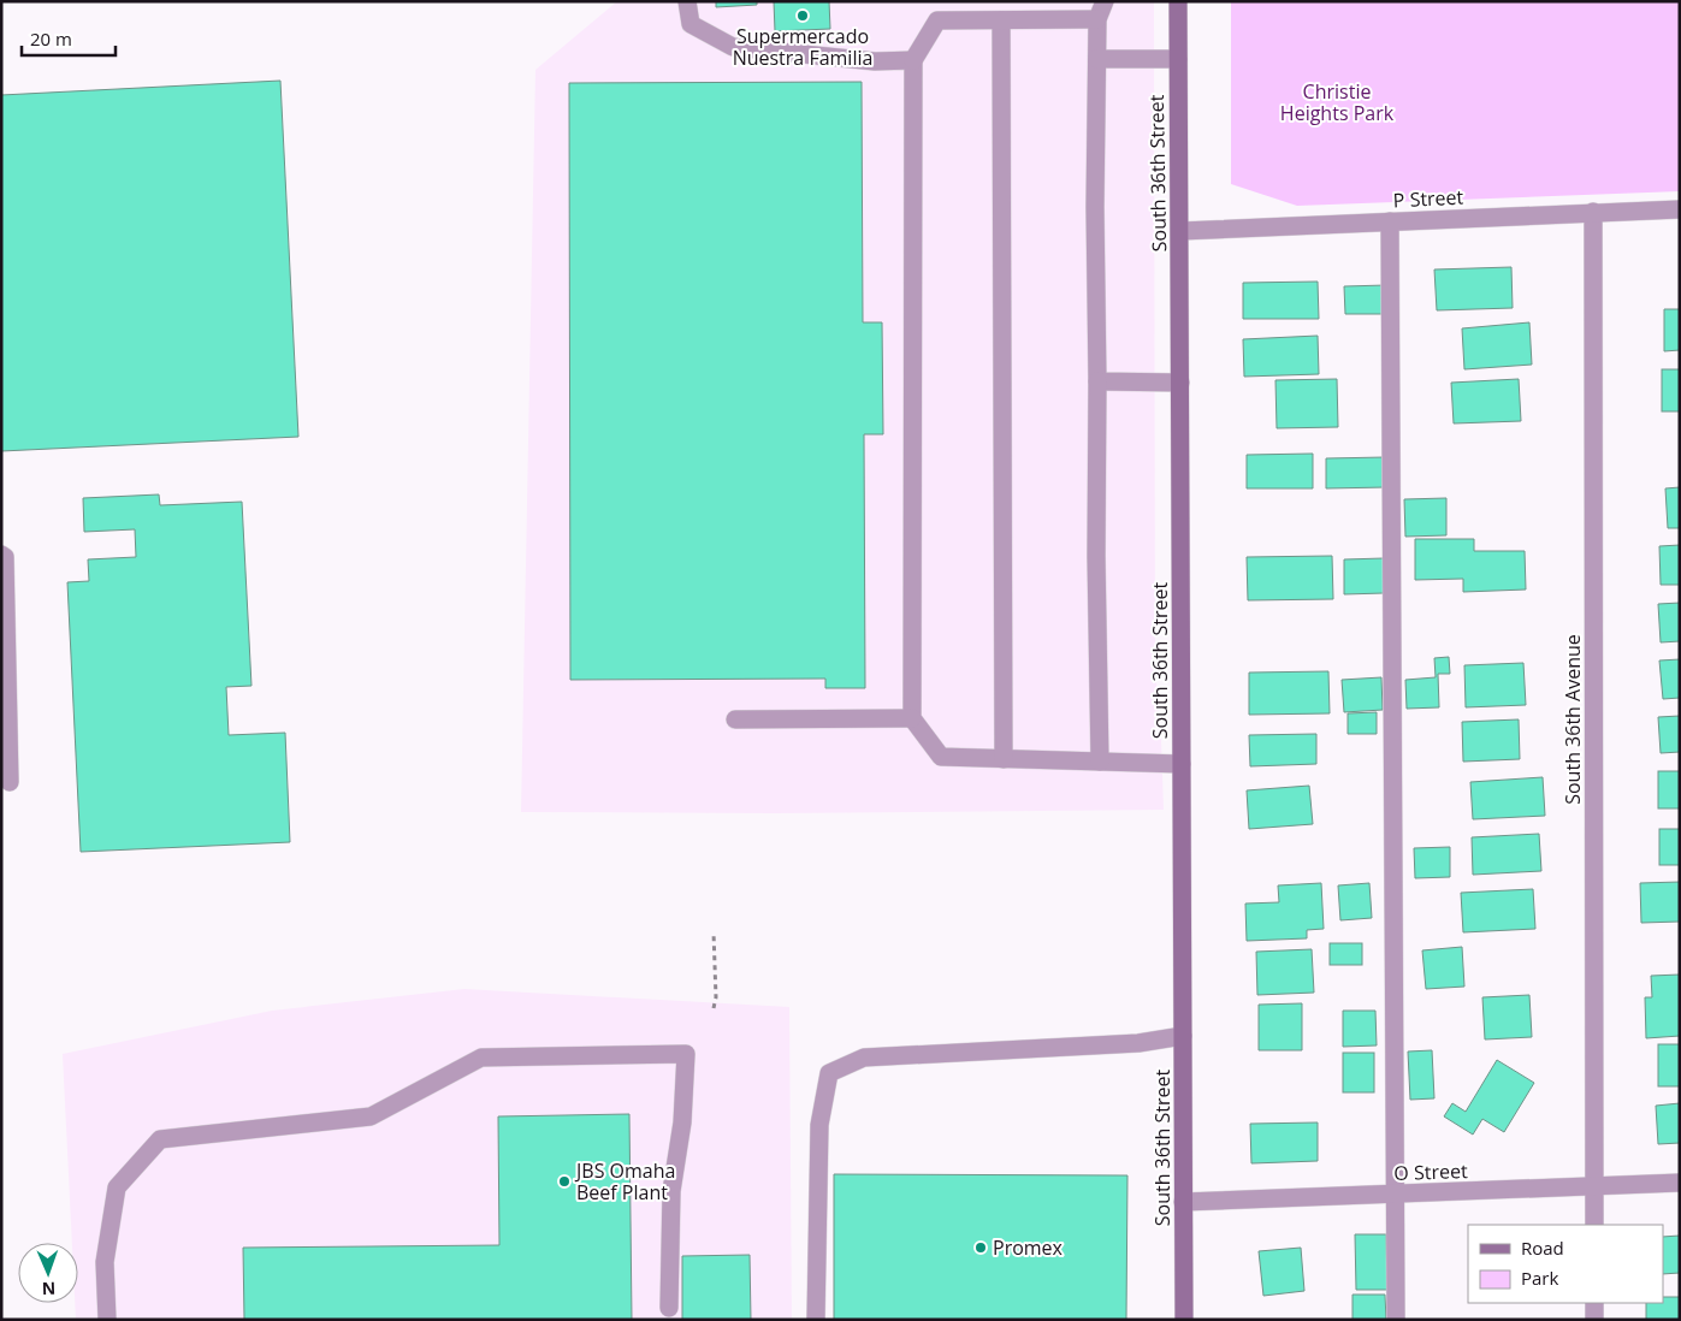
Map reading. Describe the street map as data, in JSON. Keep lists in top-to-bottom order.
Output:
{
  "streets": {
    "main road": ["South 36th Street"],
    "street": ["P Street", "South 36th Avenue", "O Street"]
  },
  "crossings": [
    ["South 36th Street", "P Street"],
    ["South 36th Street", "O Street"],
    ["P Street", "South 36th Avenue"],
    ["South 36th Avenue", "O Street"]
  ],
  "parks": ["Christie Heights Park"],
  "places": ["Supermercado Nuestra Familia", "JBS Omaha Beef Plant", "Promex"],
  "legend": ["Road", "Park"],
  "scale_bar": "20 m",
  "north": "bottom"
}
